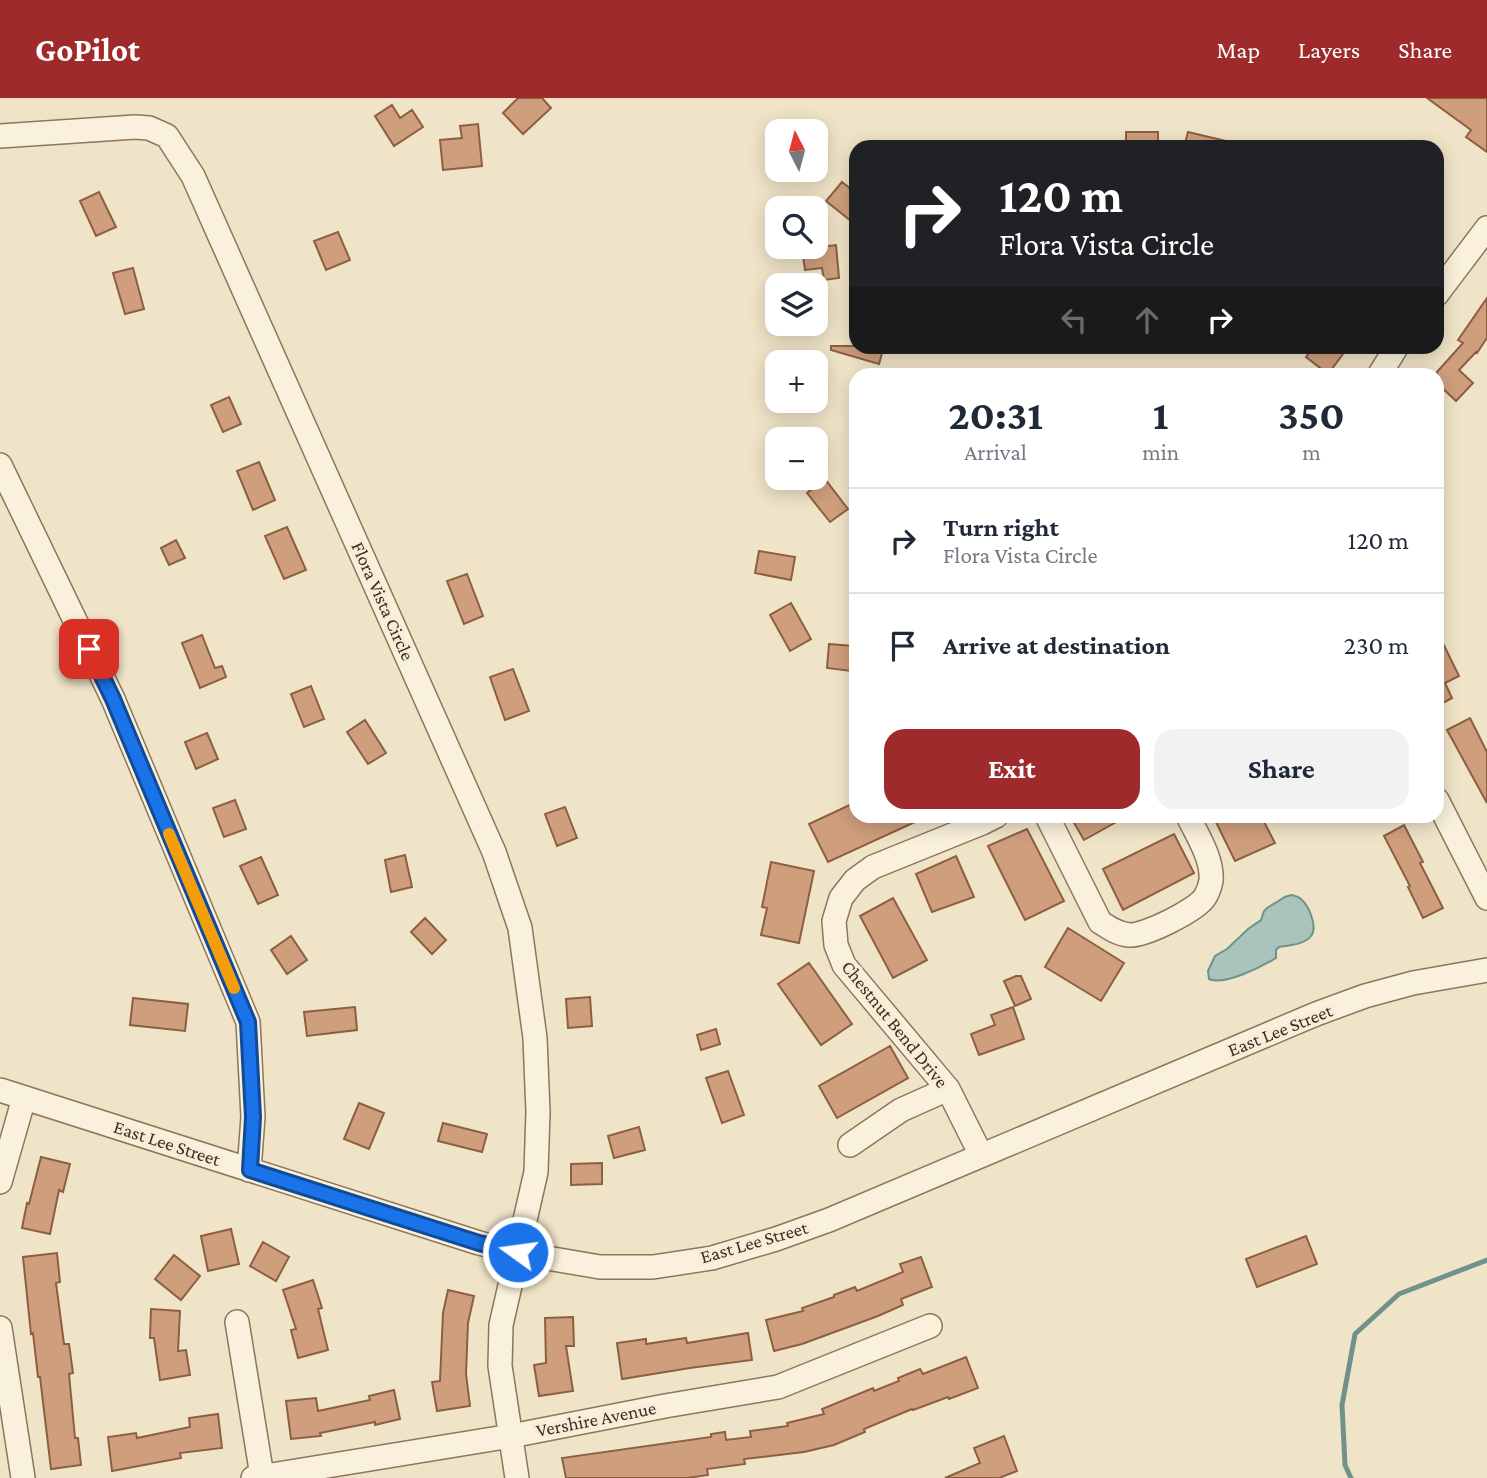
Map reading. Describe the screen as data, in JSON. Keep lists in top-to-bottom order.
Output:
{
  "streets": {
    "street": [
      "Flora Vista Circle",
      "Chestnut Bend Drive",
      "East Lee Street",
      "Vershire Avenue"
    ]
  },
  "crossings": [
    ["Flora Vista Circle", "East Lee Street"],
    ["Flora Vista Circle", "Vershire Avenue"],
    ["Chestnut Bend Drive", "East Lee Street"]
  ],
  "north": "top",
  "page": {
    "header": "GoPilot",
    "nav": ["Map", "Layers", "Share"],
    "map_buttons": ["+", "−"],
    "turn": ["120 m", "Flora Vista Circle"],
    "eta": [
      "20:31",
      "Arrival",
      "1",
      "min",
      "350",
      "m"
    ],
    "list": [
      {
        "name": "Turn right",
        "note": "Flora Vista Circle",
        "value": "120 m"
      },
      {
        "name": "Arrive at destination",
        "value": "230 m"
      }
    ],
    "buttons": ["Exit", "Share"]
  }
}
